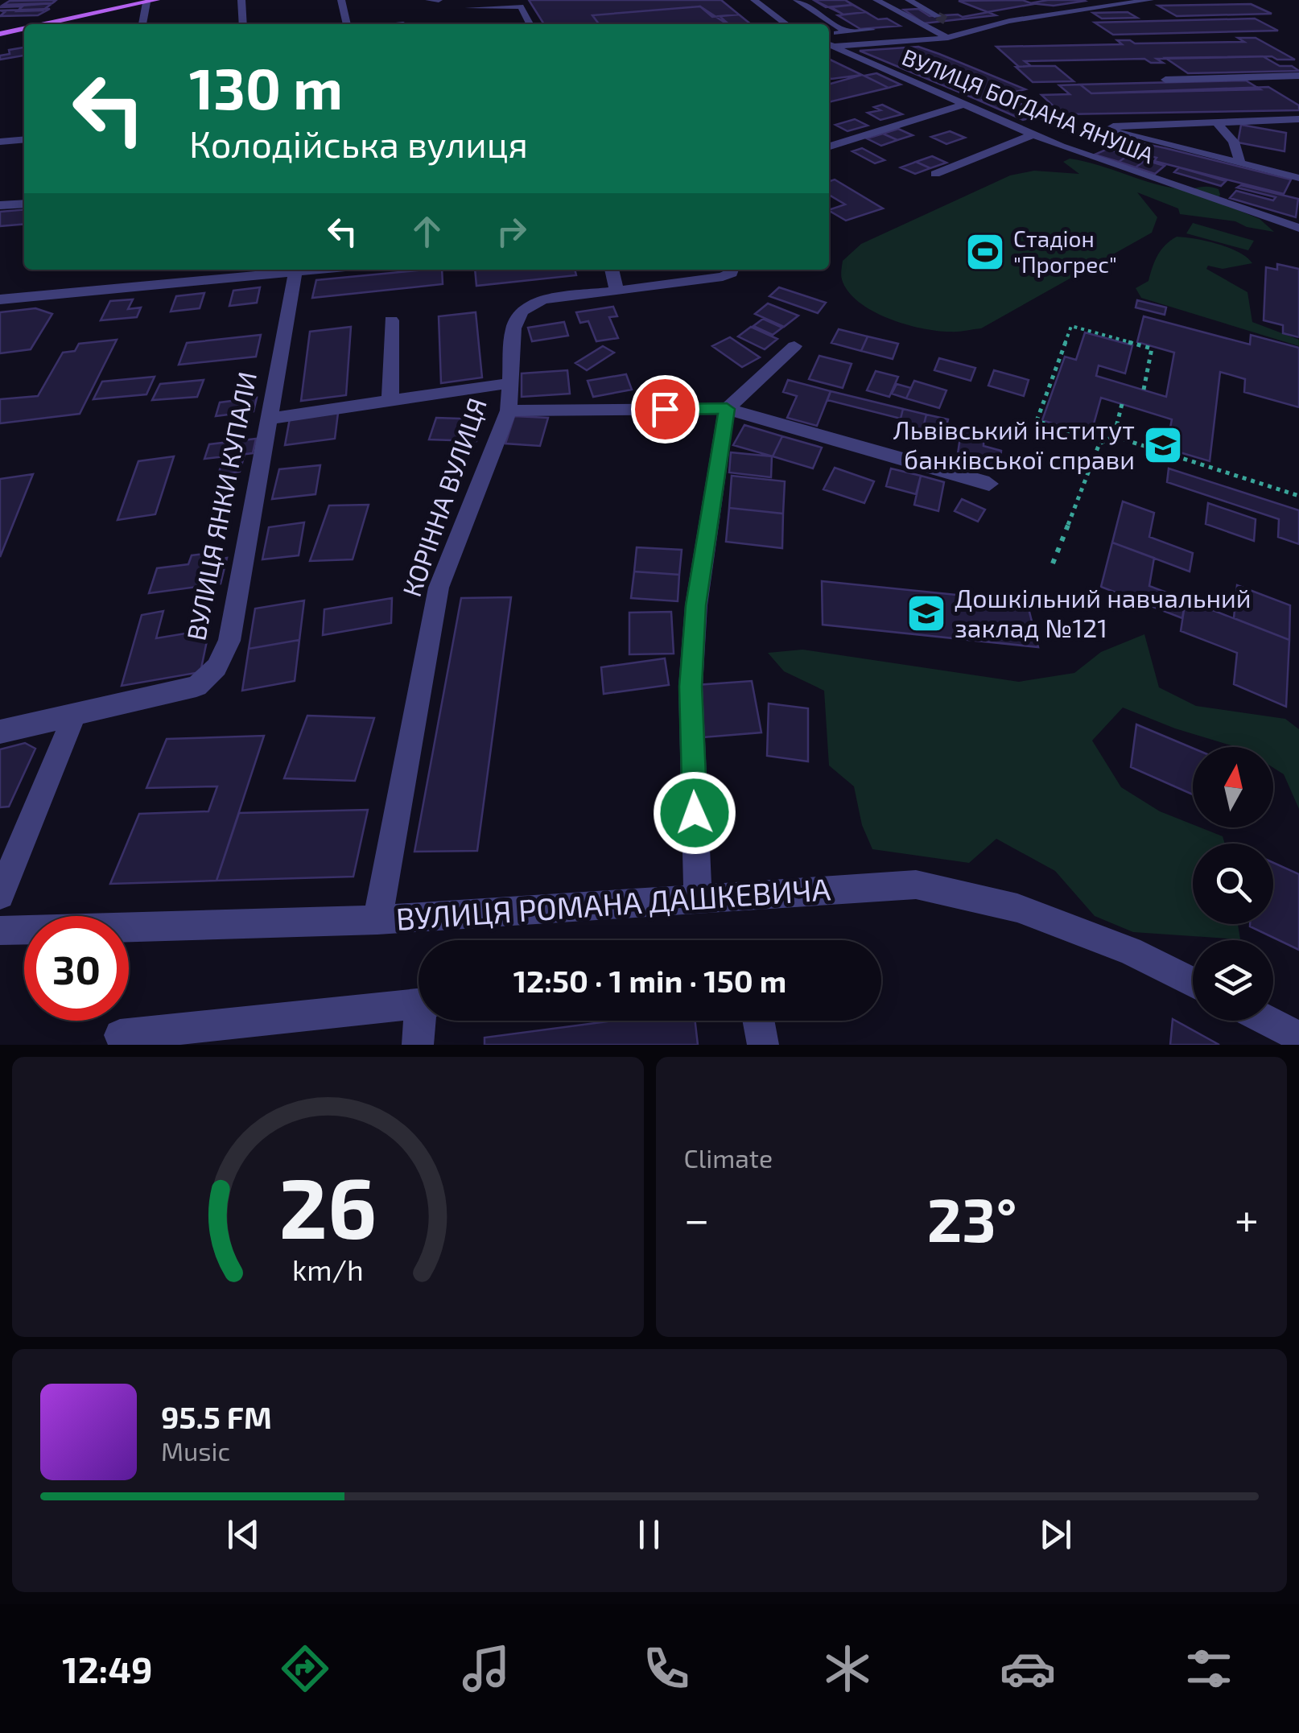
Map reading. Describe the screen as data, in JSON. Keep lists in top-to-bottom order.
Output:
{
  "streets": {
    "street": [
      "ВУЛИЦЯ БОГДАНА ЯНУША",
      "КОРІННА ВУЛИЦЯ",
      "ВУЛИЦЯ ЯНКИ КУПАЛИ",
      "ВУЛИЦЯ РОМАНА ДАШКЕВИЧА"
    ]
  },
  "crossings": [
    ["КОРІННА ВУЛИЦЯ", "ВУЛИЦЯ РОМАНА ДАШКЕВИЧА"]
  ],
  "places": {
    "sports": ["Стадіон \"Прогрес\""],
    "school or university": ["Львівський інститут банківської справи", "Дошкільний навчальний заклад №121"]
  },
  "north": "top",
  "page": {
    "turn": ["130 m", "Колодійська вулиця"],
    "limit": "30",
    "trip": "12:50 · 1 min · 150 m",
    "tile": "Climate",
    "heat": ["−", "23°", "+"],
    "song": ["95.5 FM", "Music"],
    "tabs": "12:49",
    "gauge": ["26", "km/h"]
  }
}
